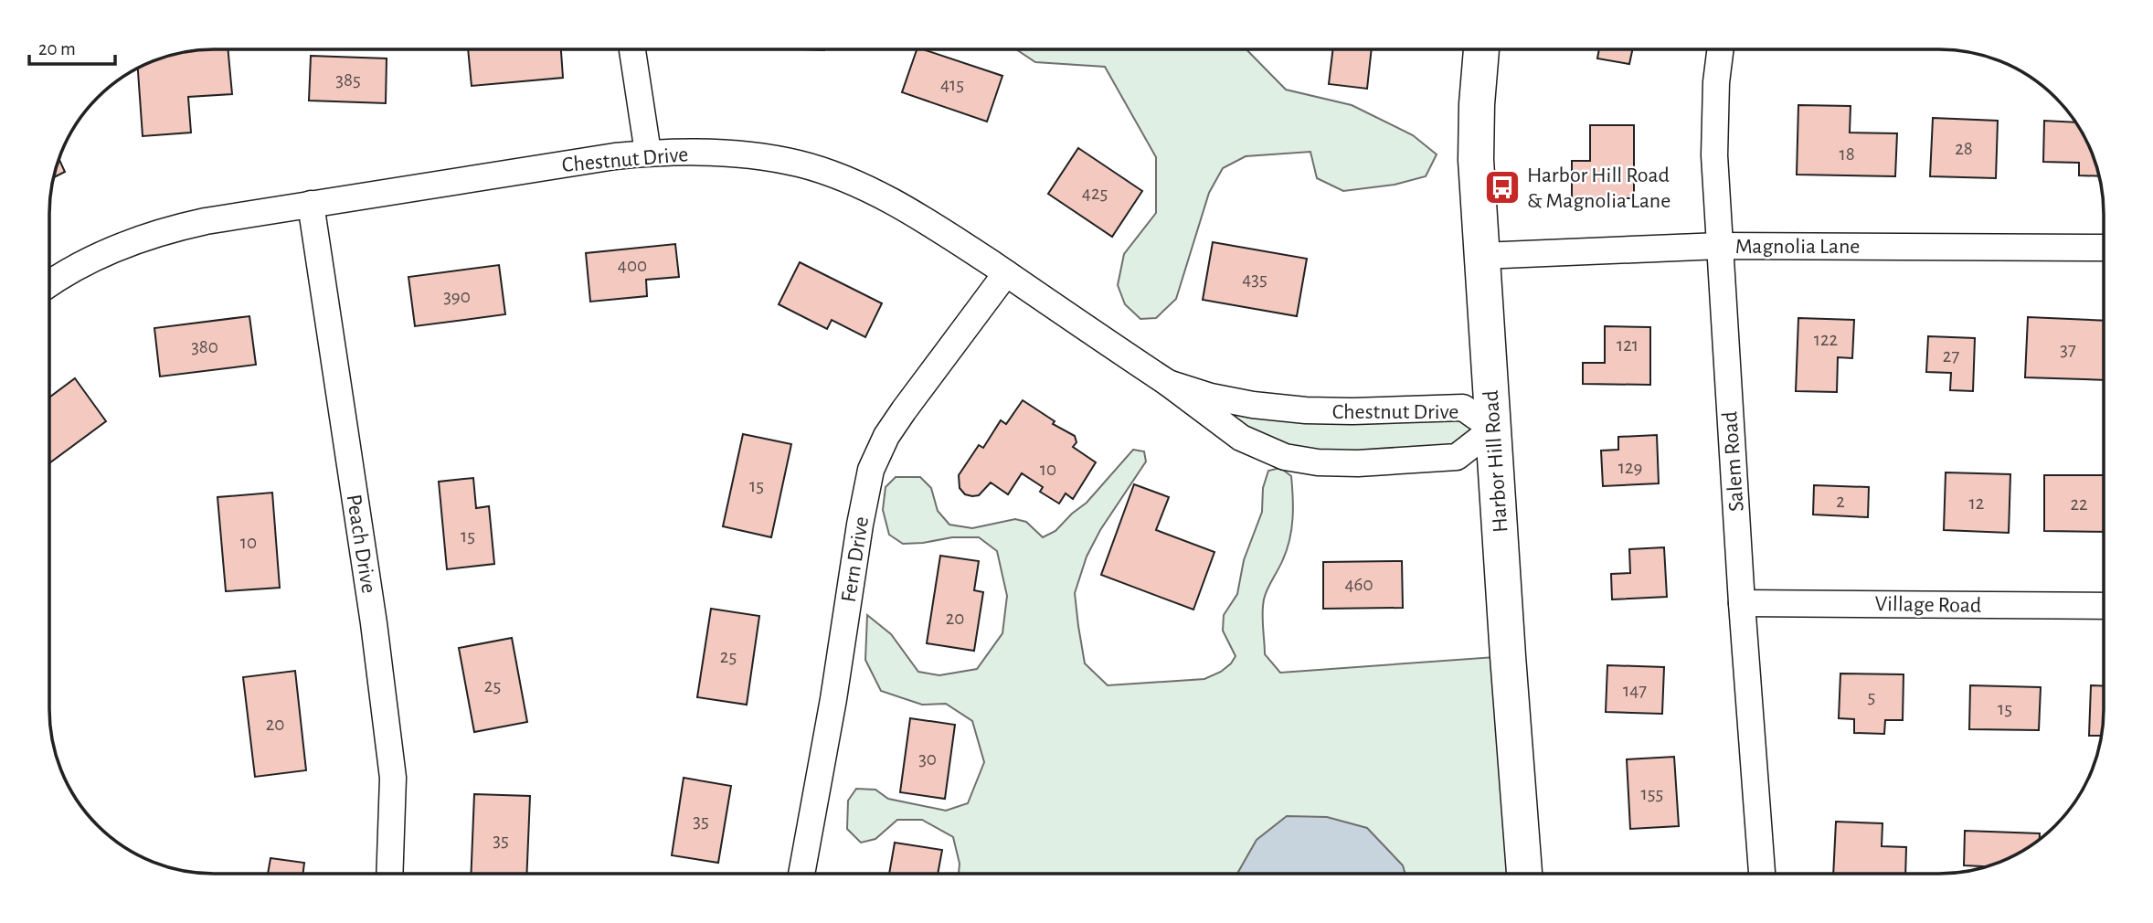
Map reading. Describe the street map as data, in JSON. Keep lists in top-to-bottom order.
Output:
{
  "streets": {
    "street": [
      "Chestnut Drive",
      "Magnolia Lane",
      "Harbor Hill Road",
      "Salem Road",
      "Peach Drive",
      "Fern Drive",
      "Village Road"
    ]
  },
  "crossings": [
    ["Chestnut Drive", "Harbor Hill Road"],
    ["Chestnut Drive", "Peach Drive"],
    ["Chestnut Drive", "Fern Drive"],
    ["Magnolia Lane", "Harbor Hill Road"],
    ["Magnolia Lane", "Salem Road"],
    ["Salem Road", "Village Road"]
  ],
  "places": {
    "bus stop": ["Harbor Hill Road & Magnolia Lane"]
  },
  "house_numbers": [
    "385",
    "415",
    "28",
    "18",
    "425",
    "400",
    "435",
    "390",
    "122",
    "121",
    "380",
    "37",
    "27",
    "129",
    "10",
    "15",
    "2",
    "12",
    "22",
    "15",
    "10",
    "460",
    "20",
    "25",
    "25",
    "147",
    "5",
    "15",
    "20",
    "30",
    "155",
    "35",
    "35"
  ],
  "scale_bar": "20 m"
}
